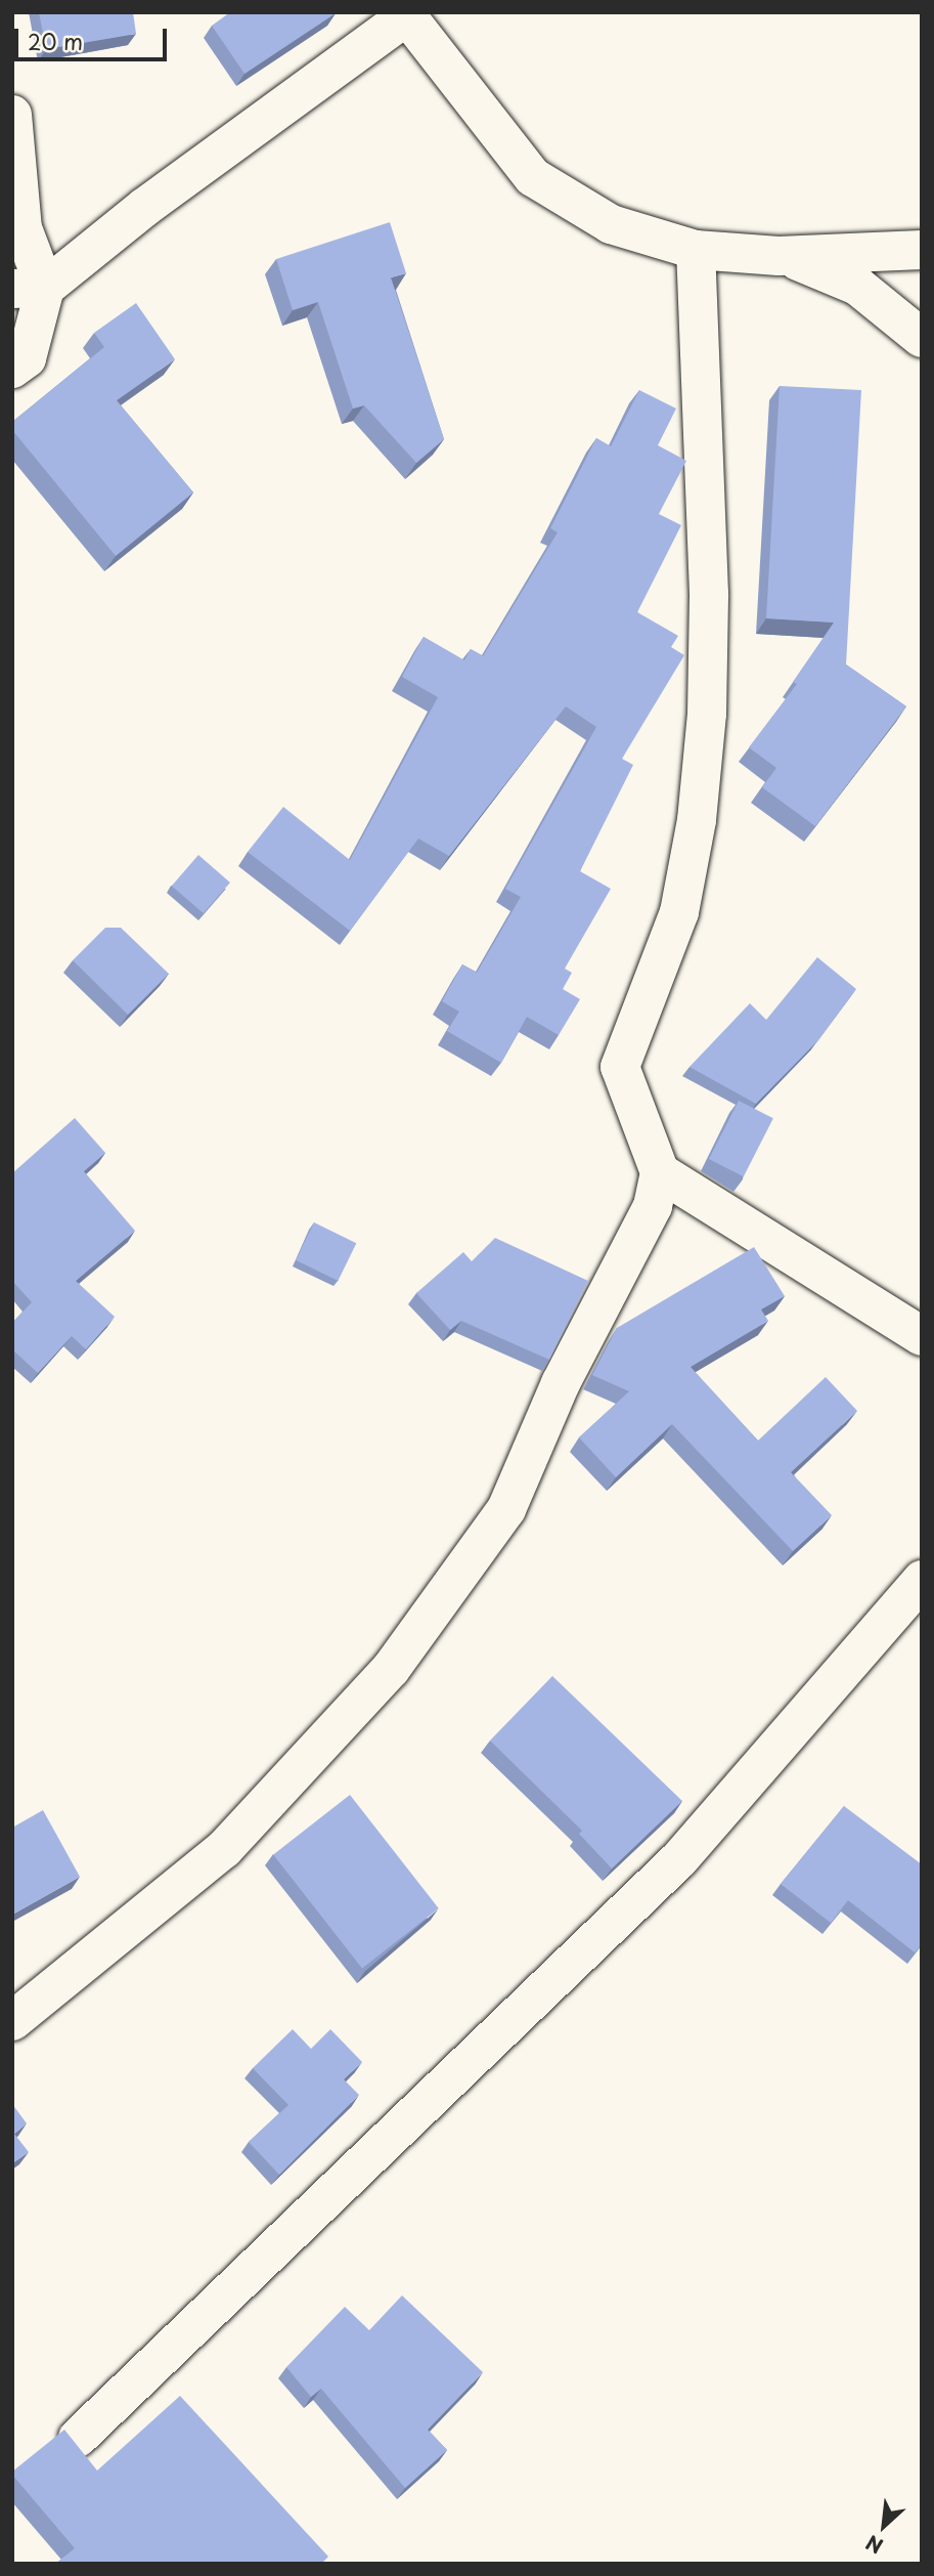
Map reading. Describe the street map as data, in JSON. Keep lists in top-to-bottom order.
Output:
{
  "scale_bar": "20 m",
  "north": "bottom left"
}
